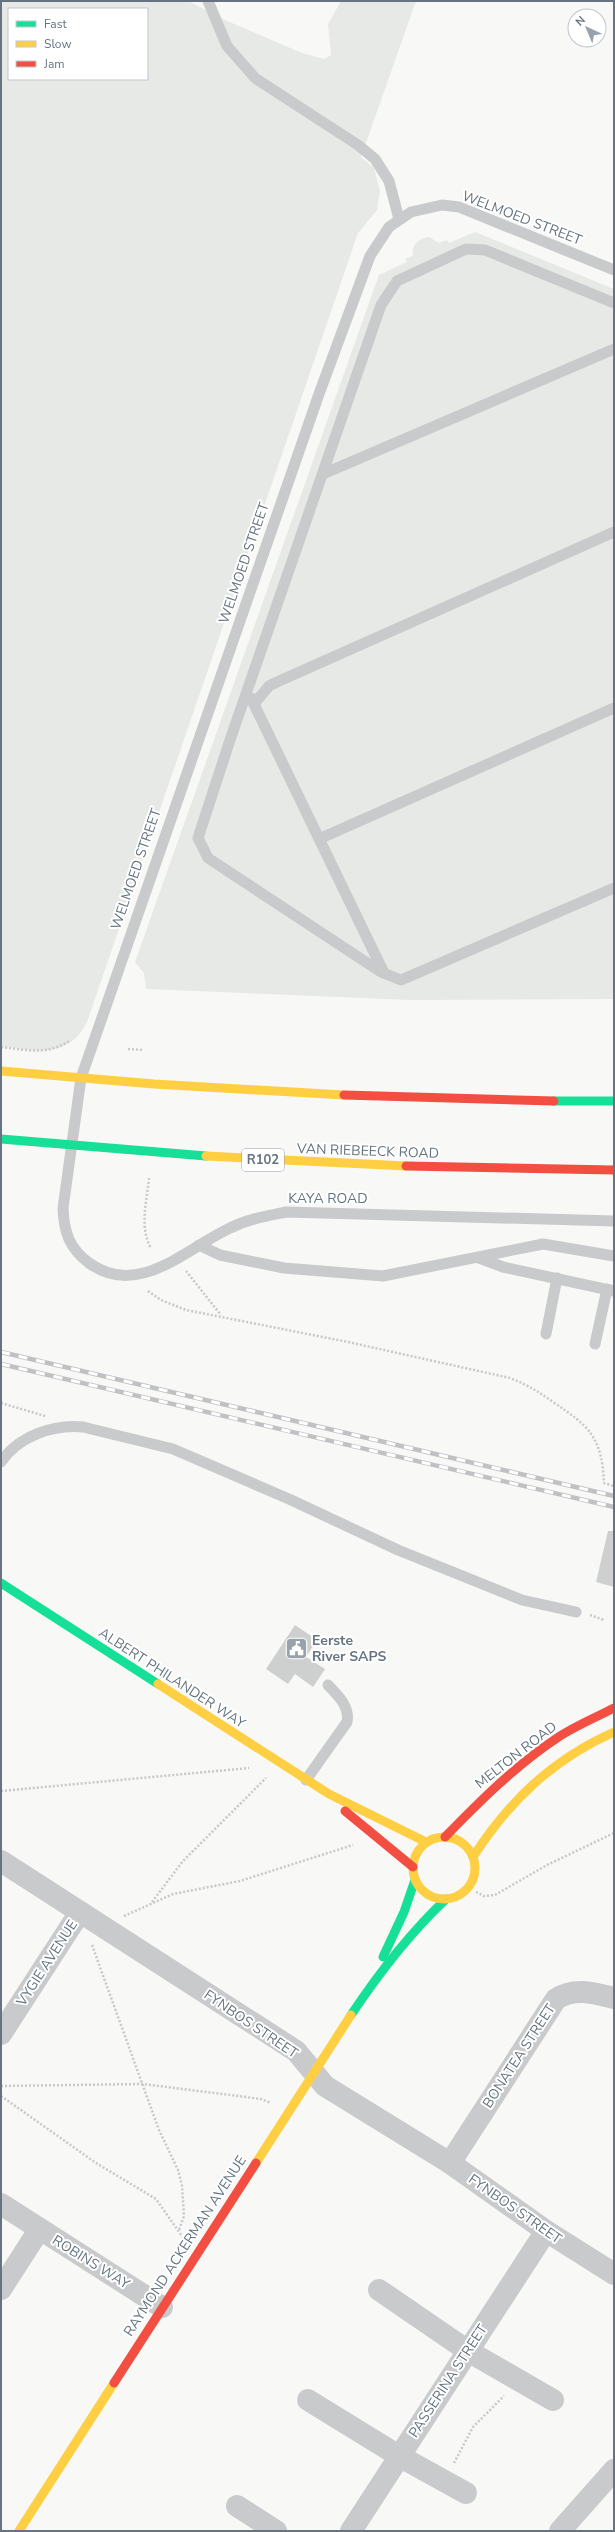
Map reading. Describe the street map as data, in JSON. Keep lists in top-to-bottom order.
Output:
{
  "streets": {
    "street": [
      "VAN RIEBEECK ROAD",
      "R102",
      "ALBERT PHILANDER WAY",
      "MELTON ROAD",
      "VYGIE AVENUE",
      "FYNBOS STREET",
      "BONATEA STREET",
      "RAYMOND ACKERMAN AVENUE",
      "ROBINS WAY",
      "PASSERINA STREET"
    ],
    "lane": ["WELMOED STREET", "KAYA ROAD"]
  },
  "crossings": [
    ["WELMOED STREET", "VAN RIEBEECK ROAD"],
    ["WELMOED STREET", "KAYA ROAD"],
    ["VAN RIEBEECK ROAD", "KAYA ROAD"],
    ["ALBERT PHILANDER WAY", "MELTON ROAD"],
    ["ALBERT PHILANDER WAY", "RAYMOND ACKERMAN AVENUE"],
    ["MELTON ROAD", "RAYMOND ACKERMAN AVENUE"],
    ["VYGIE AVENUE", "FYNBOS STREET"],
    ["FYNBOS STREET", "BONATEA STREET"],
    ["FYNBOS STREET", "RAYMOND ACKERMAN AVENUE"],
    ["FYNBOS STREET", "PASSERINA STREET"],
    ["RAYMOND ACKERMAN AVENUE", "ROBINS WAY"]
  ],
  "places": {
    "public building": ["Eerste River SAPS"]
  },
  "legend": ["Fast", "Slow", "Jam"],
  "north": "top left"
}
